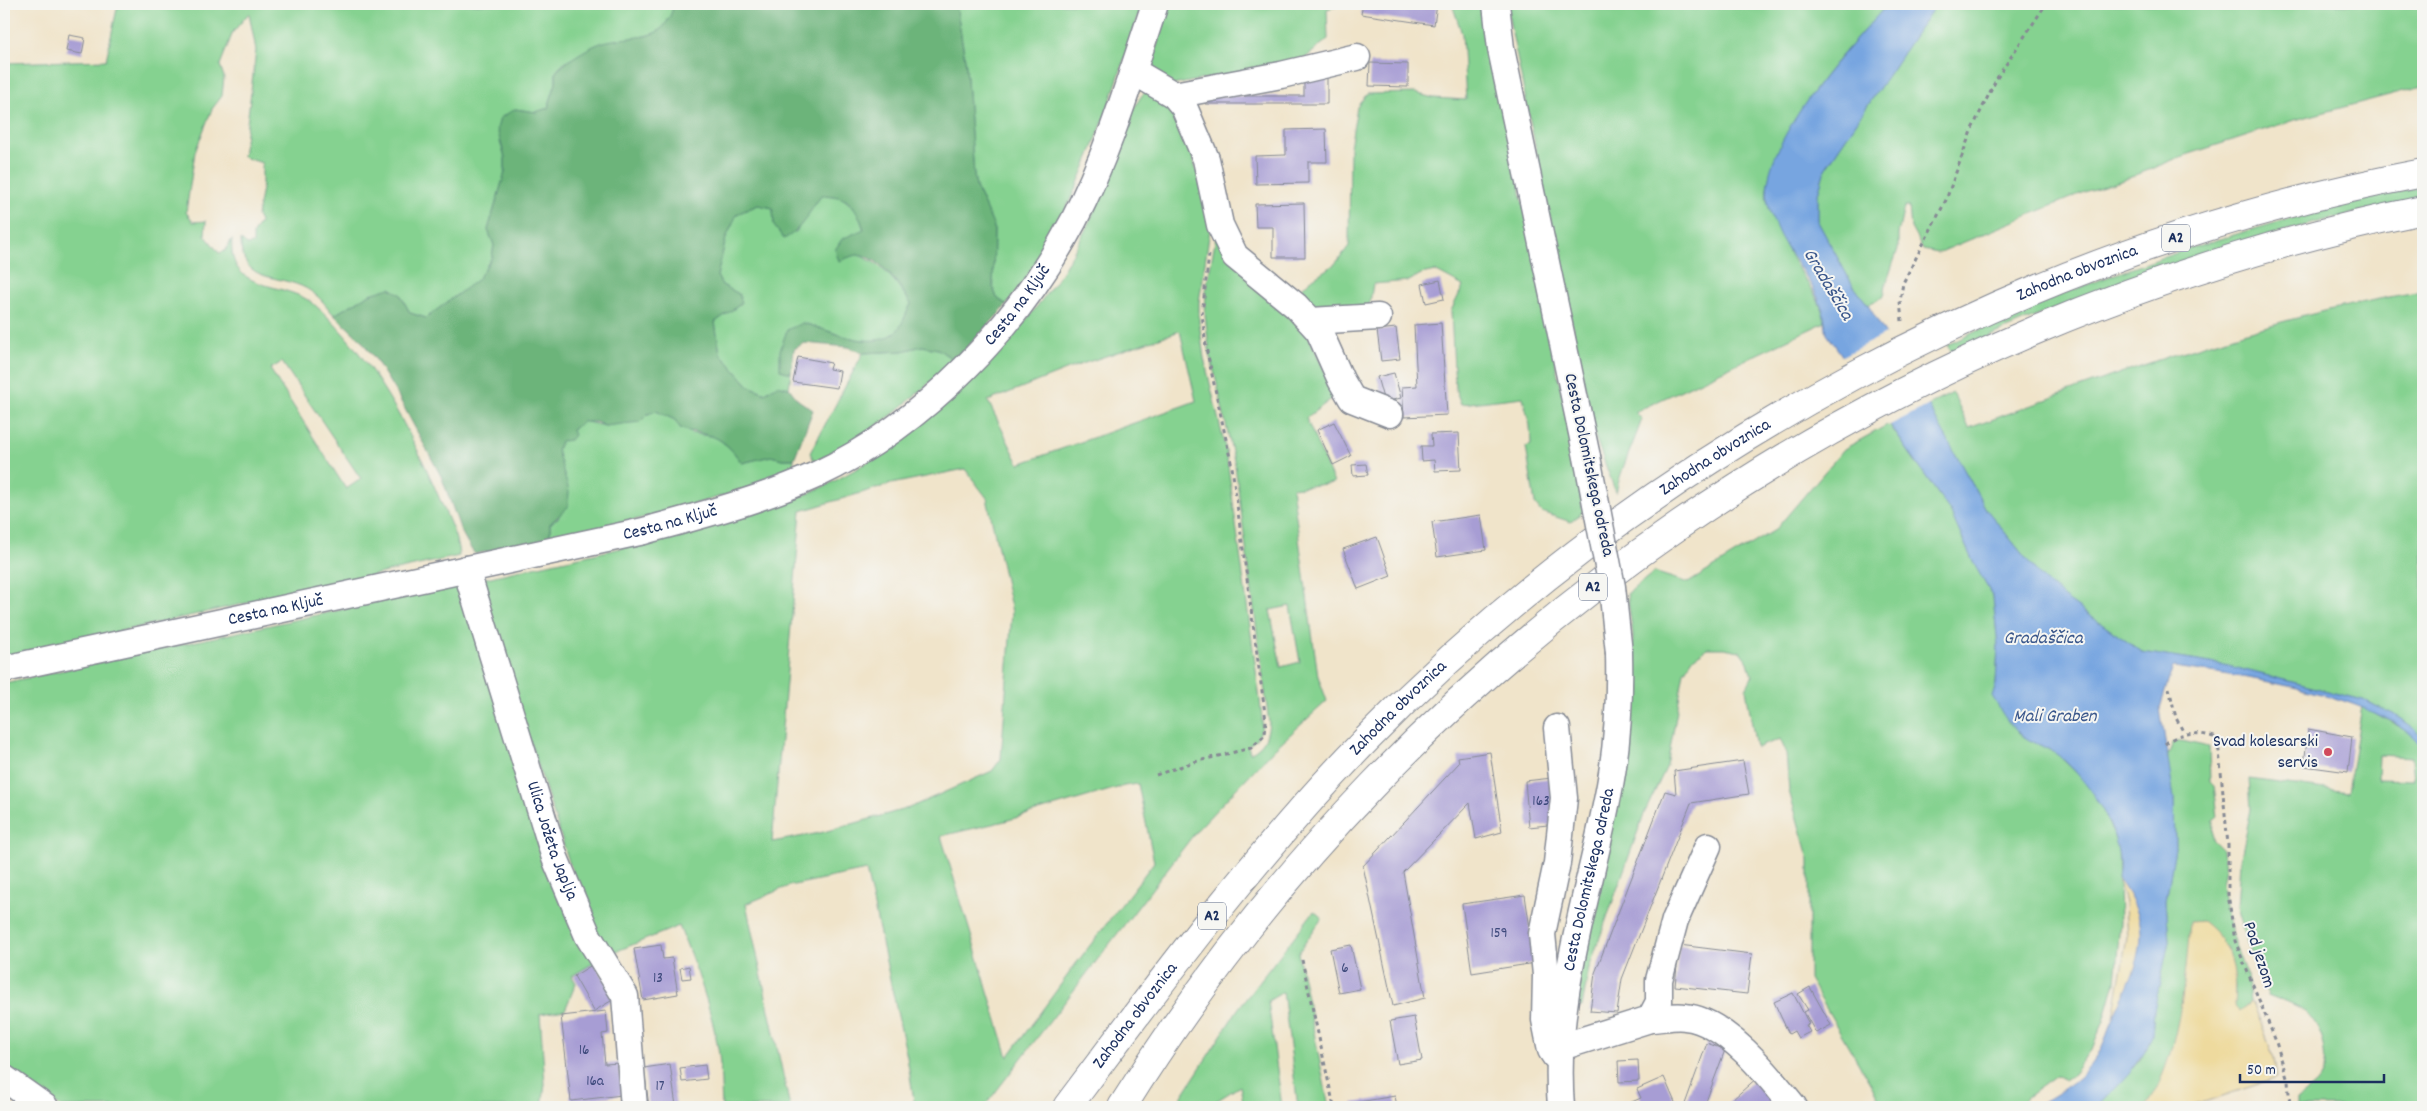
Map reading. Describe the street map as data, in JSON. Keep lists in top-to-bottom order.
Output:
{
  "streets": {
    "highway": ["A2", "Zahodna obvoznica"],
    "street": ["Cesta na Ključ", "Cesta Dolomitskega odreda", "Ulica Jožeta Japlja"],
    "path": ["Pod jezom"]
  },
  "crossings": [
    ["Cesta na Ključ", "Ulica Jožeta Japlja"]
  ],
  "water": ["Gradaščica", "Mali Graben"],
  "places": ["Svad kolesarski servis"],
  "house_numbers": [
    "163",
    "159",
    "6",
    "13",
    "16",
    "16a",
    "17"
  ],
  "scale_bar": "50 m"
}
